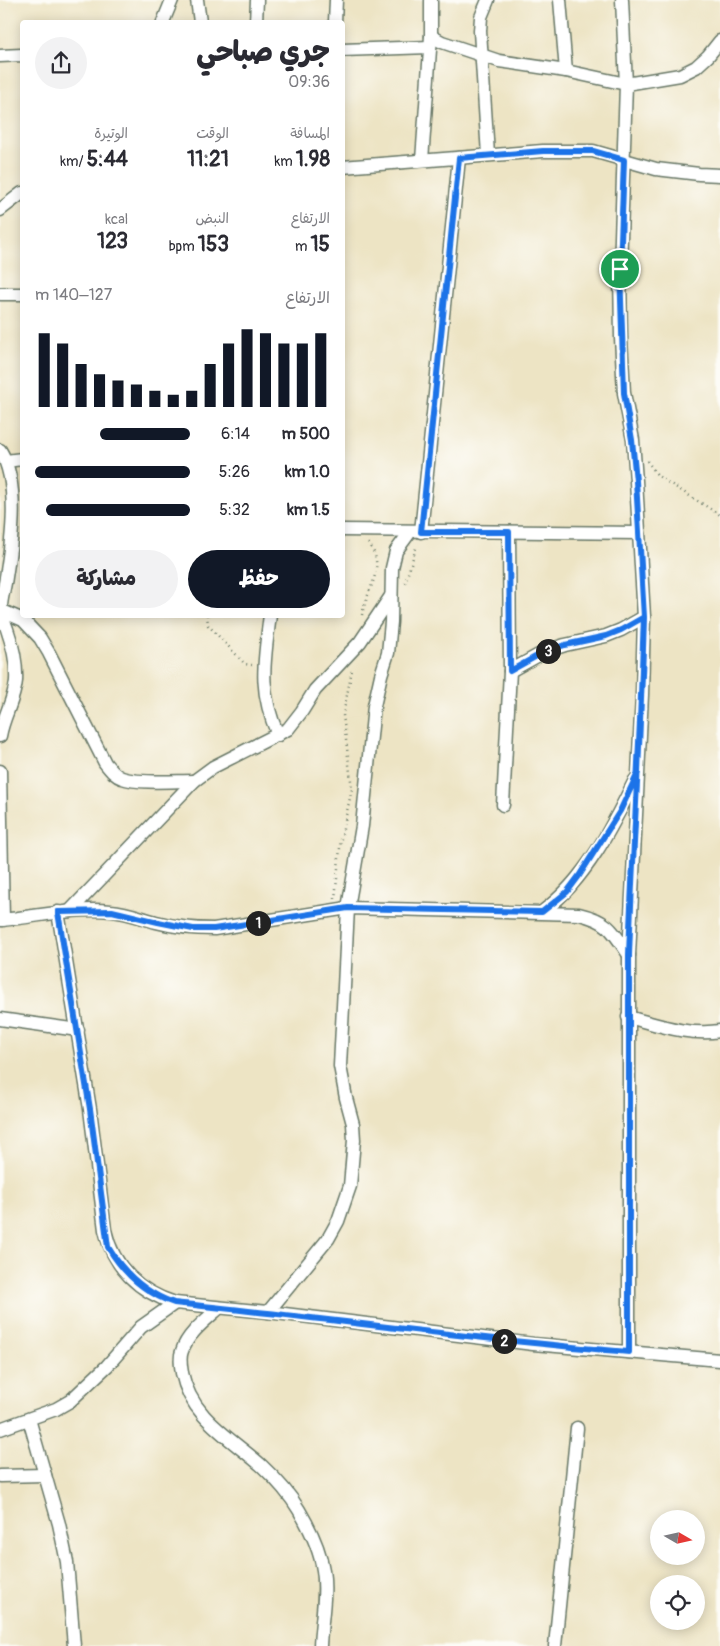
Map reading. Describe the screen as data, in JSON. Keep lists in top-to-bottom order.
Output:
{
  "north": "right",
  "page": {
    "heading": ["جري صباحي", "09:36"],
    "stats": [
      ["المسافة", "1.98 km"],
      ["الوقت", "11:21"],
      ["الوتيرة", "5:44 /km"],
      ["الارتفاع", "15 m"],
      ["النبض", "153 bpm"],
      ["kcal", "123"]
    ],
    "chart": ["الارتفاع", "127–140 m"],
    "list": [
      {
        "name": "500 m",
        "note": "6:14"
      },
      {
        "name": "1.0 km",
        "note": "5:26"
      },
      {
        "name": "1.5 km",
        "note": "5:32"
      }
    ],
    "buttons": ["حفظ", "مشاركة"],
    "pins": ["3", "1", "2"]
  }
}
